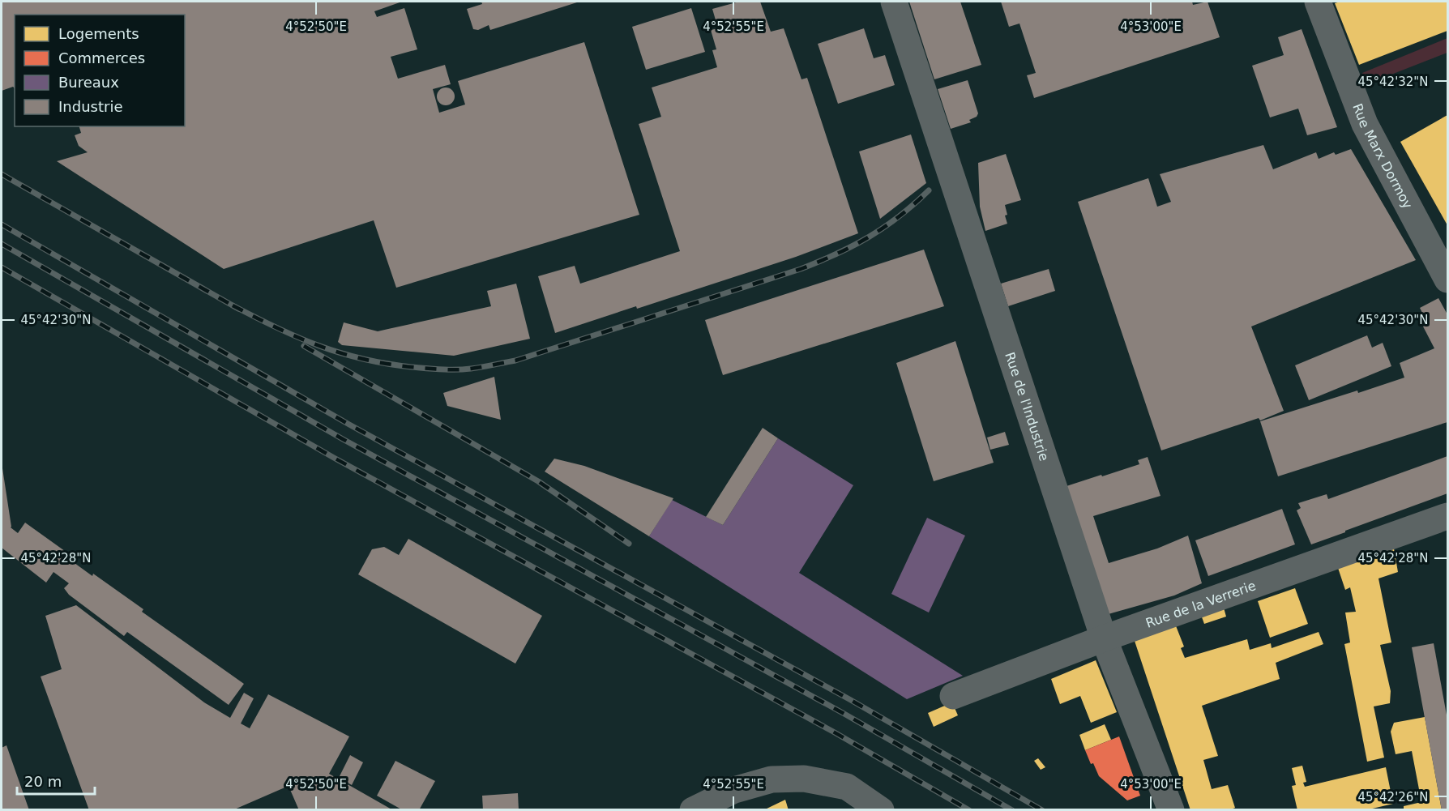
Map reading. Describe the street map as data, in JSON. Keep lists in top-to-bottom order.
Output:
{
  "streets": {
    "street": ["Rue Marx Dormoy", "Rue de l'Industrie", "Rue de la Verrerie"]
  },
  "crossings": [
    ["Rue de l'Industrie", "Rue de la Verrerie"]
  ],
  "legend": [
    "Logements",
    "Commerces",
    "Bureaux",
    "Industrie"
  ],
  "scale_bar": "20 m",
  "coordinates": [
    "4°52'50\"E",
    "4°52'55\"E",
    "4°53'00\"E",
    "45°42'32\"N",
    "45°42'30\"N",
    "45°42'28\"N",
    "45°42'26\"N"
  ]
}
